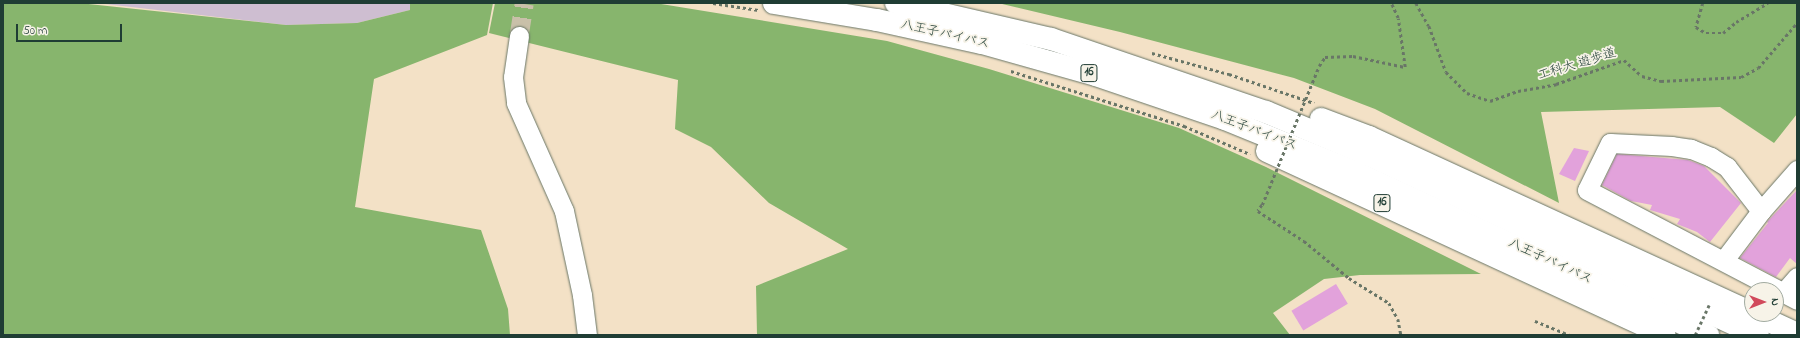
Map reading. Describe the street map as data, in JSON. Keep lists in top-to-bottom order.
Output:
{
  "streets": {
    "highway": ["八王子バイパス", "16"],
    "path": ["工科大 遊歩道"]
  },
  "crossings": [
    ["八王子バイパス", "16"]
  ],
  "scale_bar": "50 m",
  "north": "right"
}
